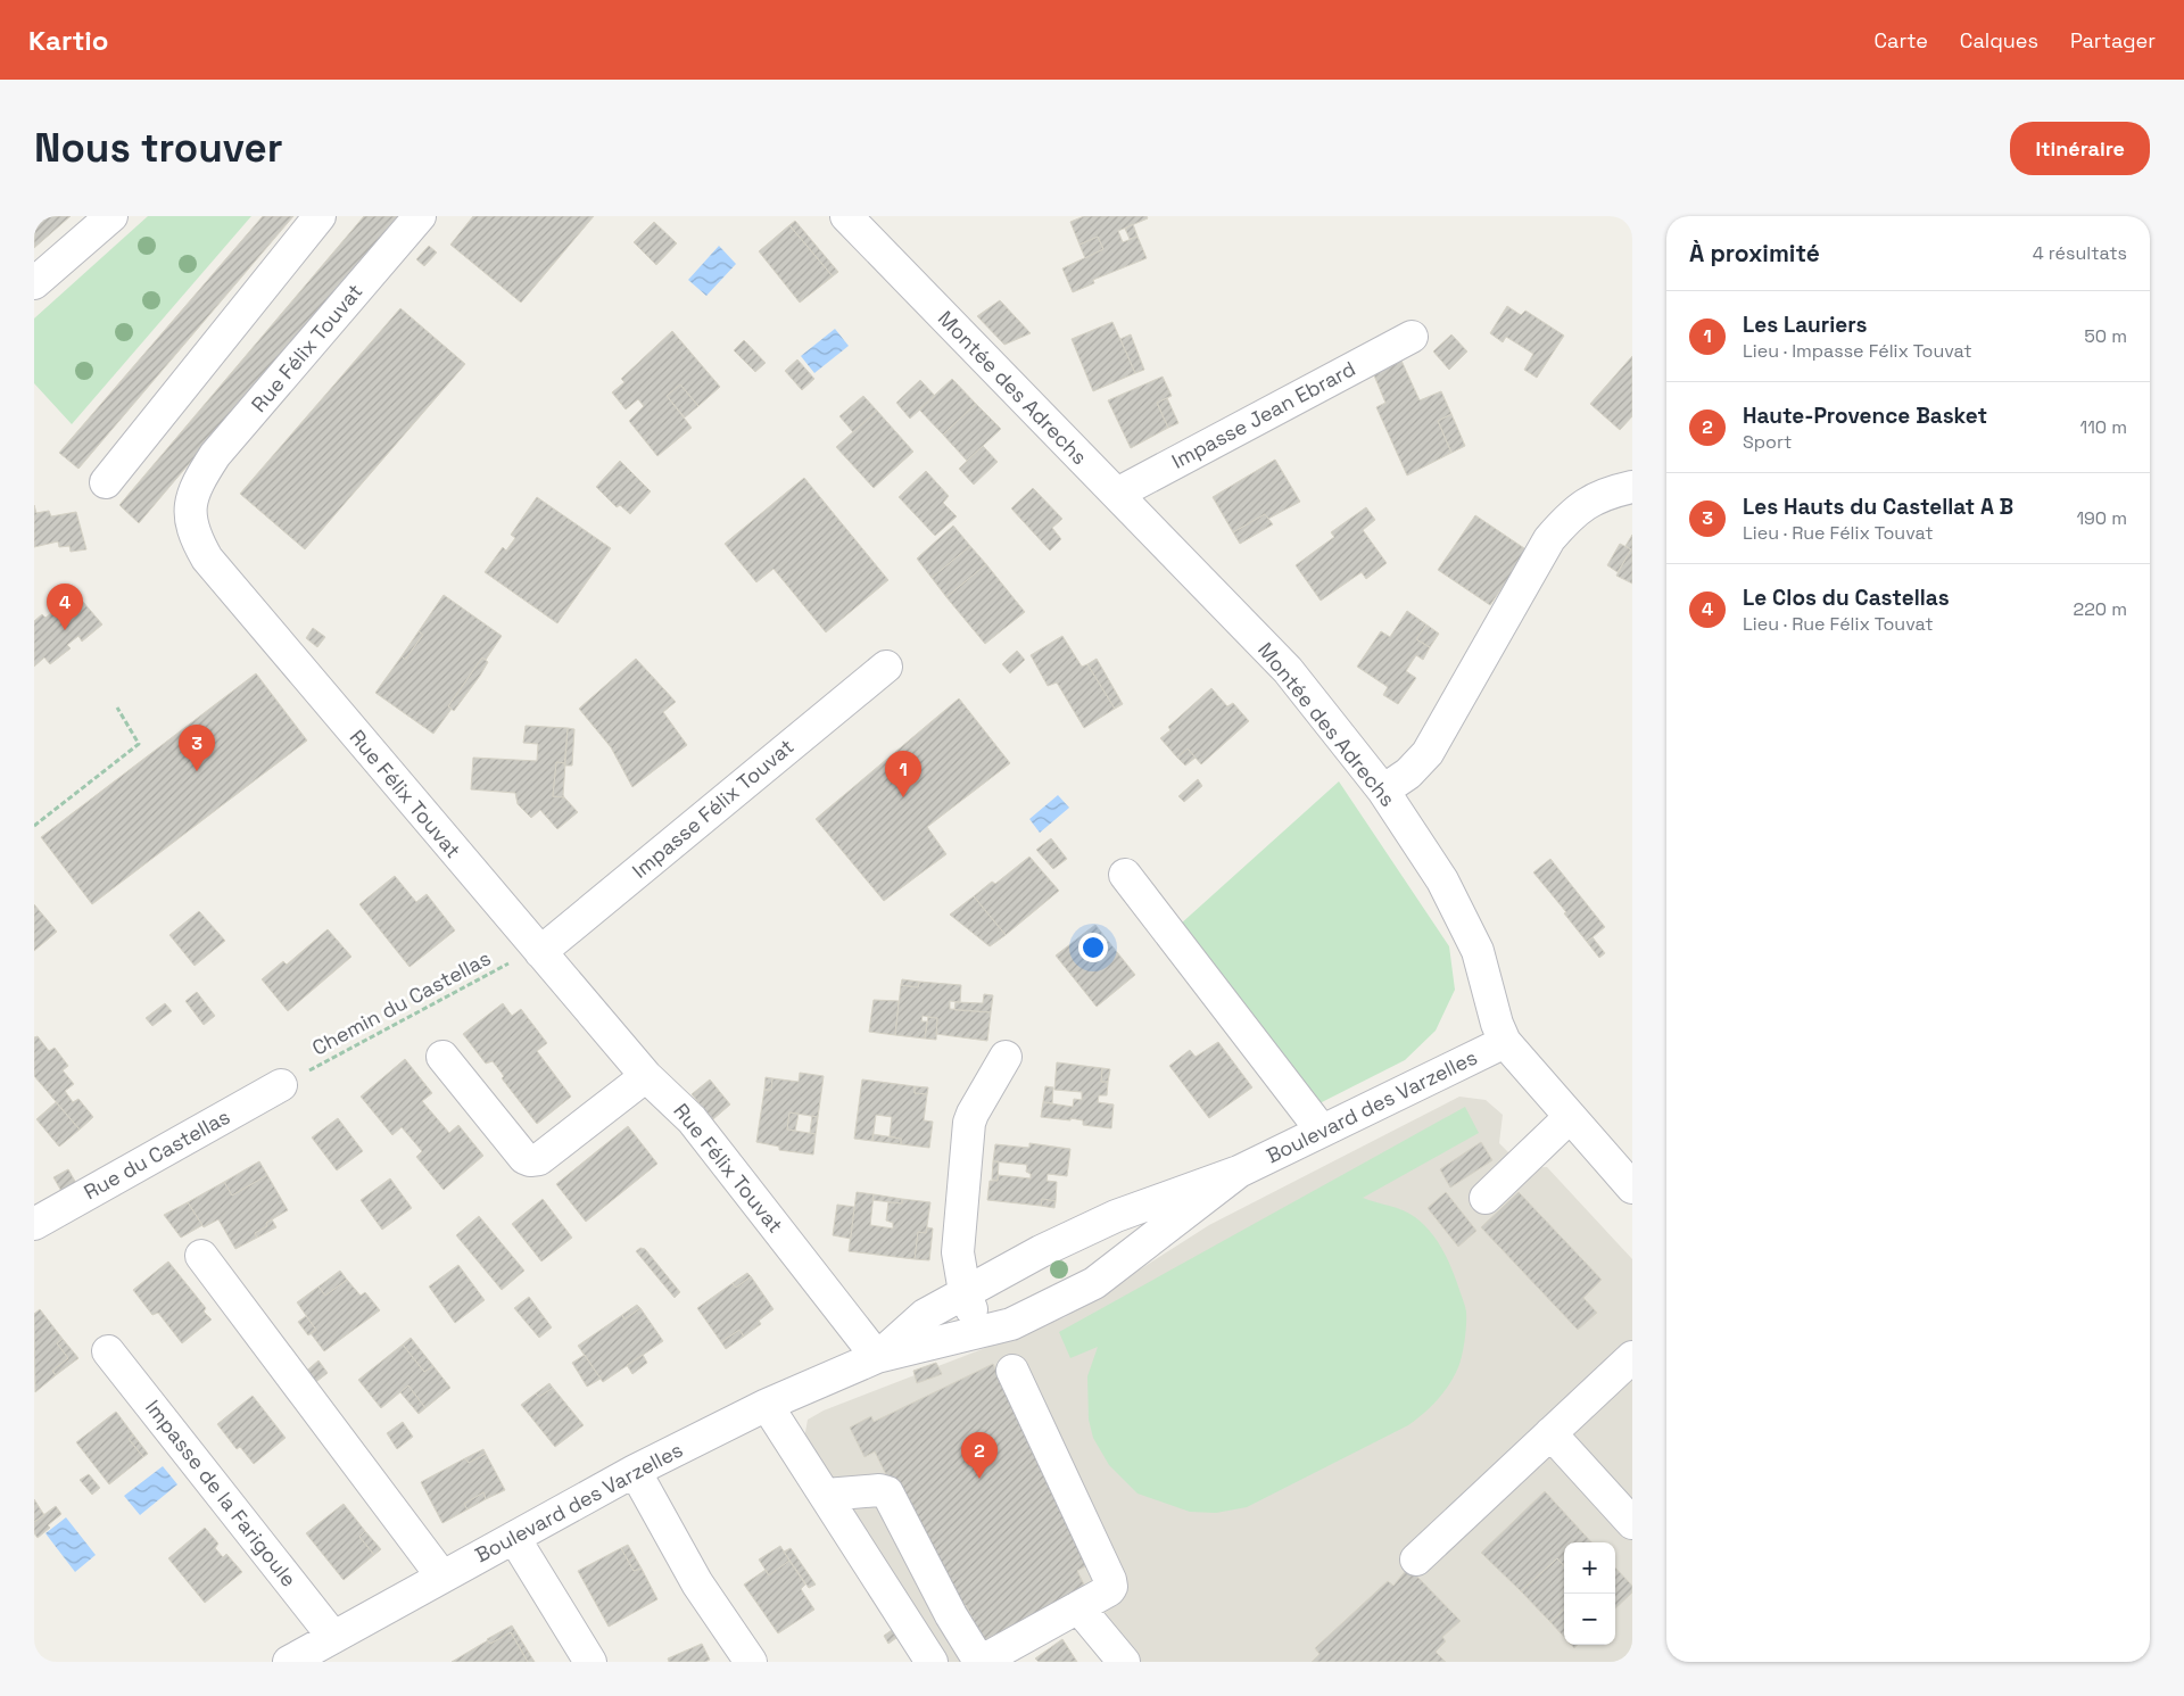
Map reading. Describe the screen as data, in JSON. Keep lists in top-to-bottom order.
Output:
{
  "streets": {
    "street": [
      "Rue Félix Touvat",
      "Montée des Adrechs",
      "Impasse Jean Ebrard",
      "Impasse Félix Touvat",
      "Boulevard des Varzelles",
      "Rue du Castellas",
      "Impasse de la Farigoule"
    ],
    "path": ["Chemin du Castellas"]
  },
  "crossings": [
    ["Rue Félix Touvat", "Impasse Félix Touvat"],
    ["Rue Félix Touvat", "Chemin du Castellas"],
    ["Rue Félix Touvat", "Boulevard des Varzelles"],
    ["Montée des Adrechs", "Impasse Jean Ebrard"],
    ["Montée des Adrechs", "Boulevard des Varzelles"],
    ["Impasse Félix Touvat", "Chemin du Castellas"],
    ["Chemin du Castellas", "Rue du Castellas"],
    ["Boulevard des Varzelles", "Impasse de la Farigoule"]
  ],
  "page": {
    "header": "Kartio",
    "nav": ["Carte", "Calques", "Partager"],
    "buttons": "Itinéraire",
    "title": "Nous trouver",
    "heading": ["À proximité", "4 résultats"],
    "list": [
      {
        "mark": "1",
        "name": "Les Lauriers",
        "note": "Lieu · Impasse Félix Touvat",
        "value": "50 m"
      },
      {
        "mark": "2",
        "name": "Haute-Provence Basket",
        "note": "Sport",
        "value": "110 m"
      },
      {
        "mark": "3",
        "name": "Les Hauts du Castellat A B",
        "note": "Lieu · Rue Félix Touvat",
        "value": "190 m"
      },
      {
        "mark": "4",
        "name": "Le Clos du Castellas",
        "note": "Lieu · Rue Félix Touvat",
        "value": "220 m"
      }
    ],
    "pins": [
      "4",
      "3",
      "1",
      "2"
    ],
    "map_buttons": ["+", "−"]
  }
}
